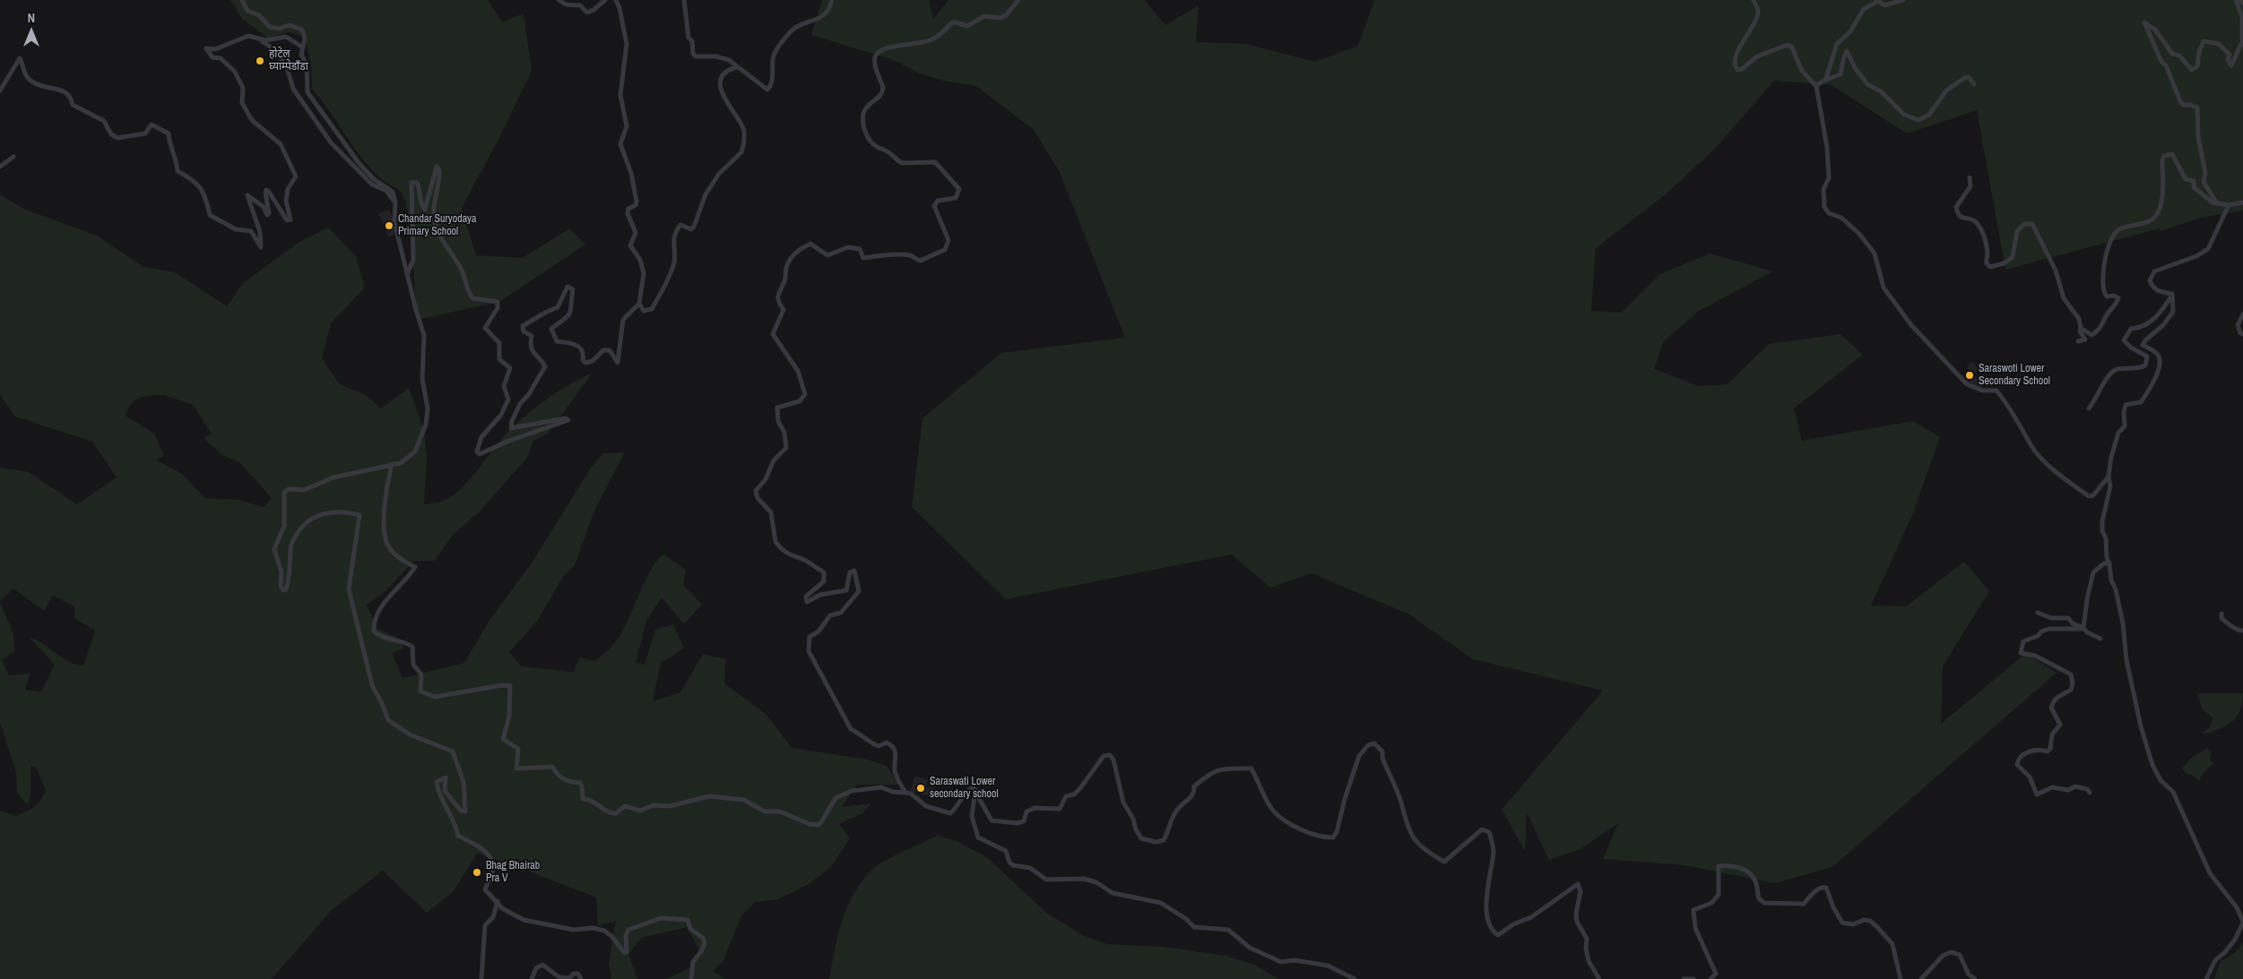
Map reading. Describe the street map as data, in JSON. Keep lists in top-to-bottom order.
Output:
{
  "places": [
    "होटेल घ्याम्पेडाँडा",
    "Chandar Suryodaya Primary School",
    "Saraswoti Lower Secondary School",
    "Saraswati Lower secondary school",
    "Bhag Bhairab Pra V"
  ],
  "north": "top"
}
